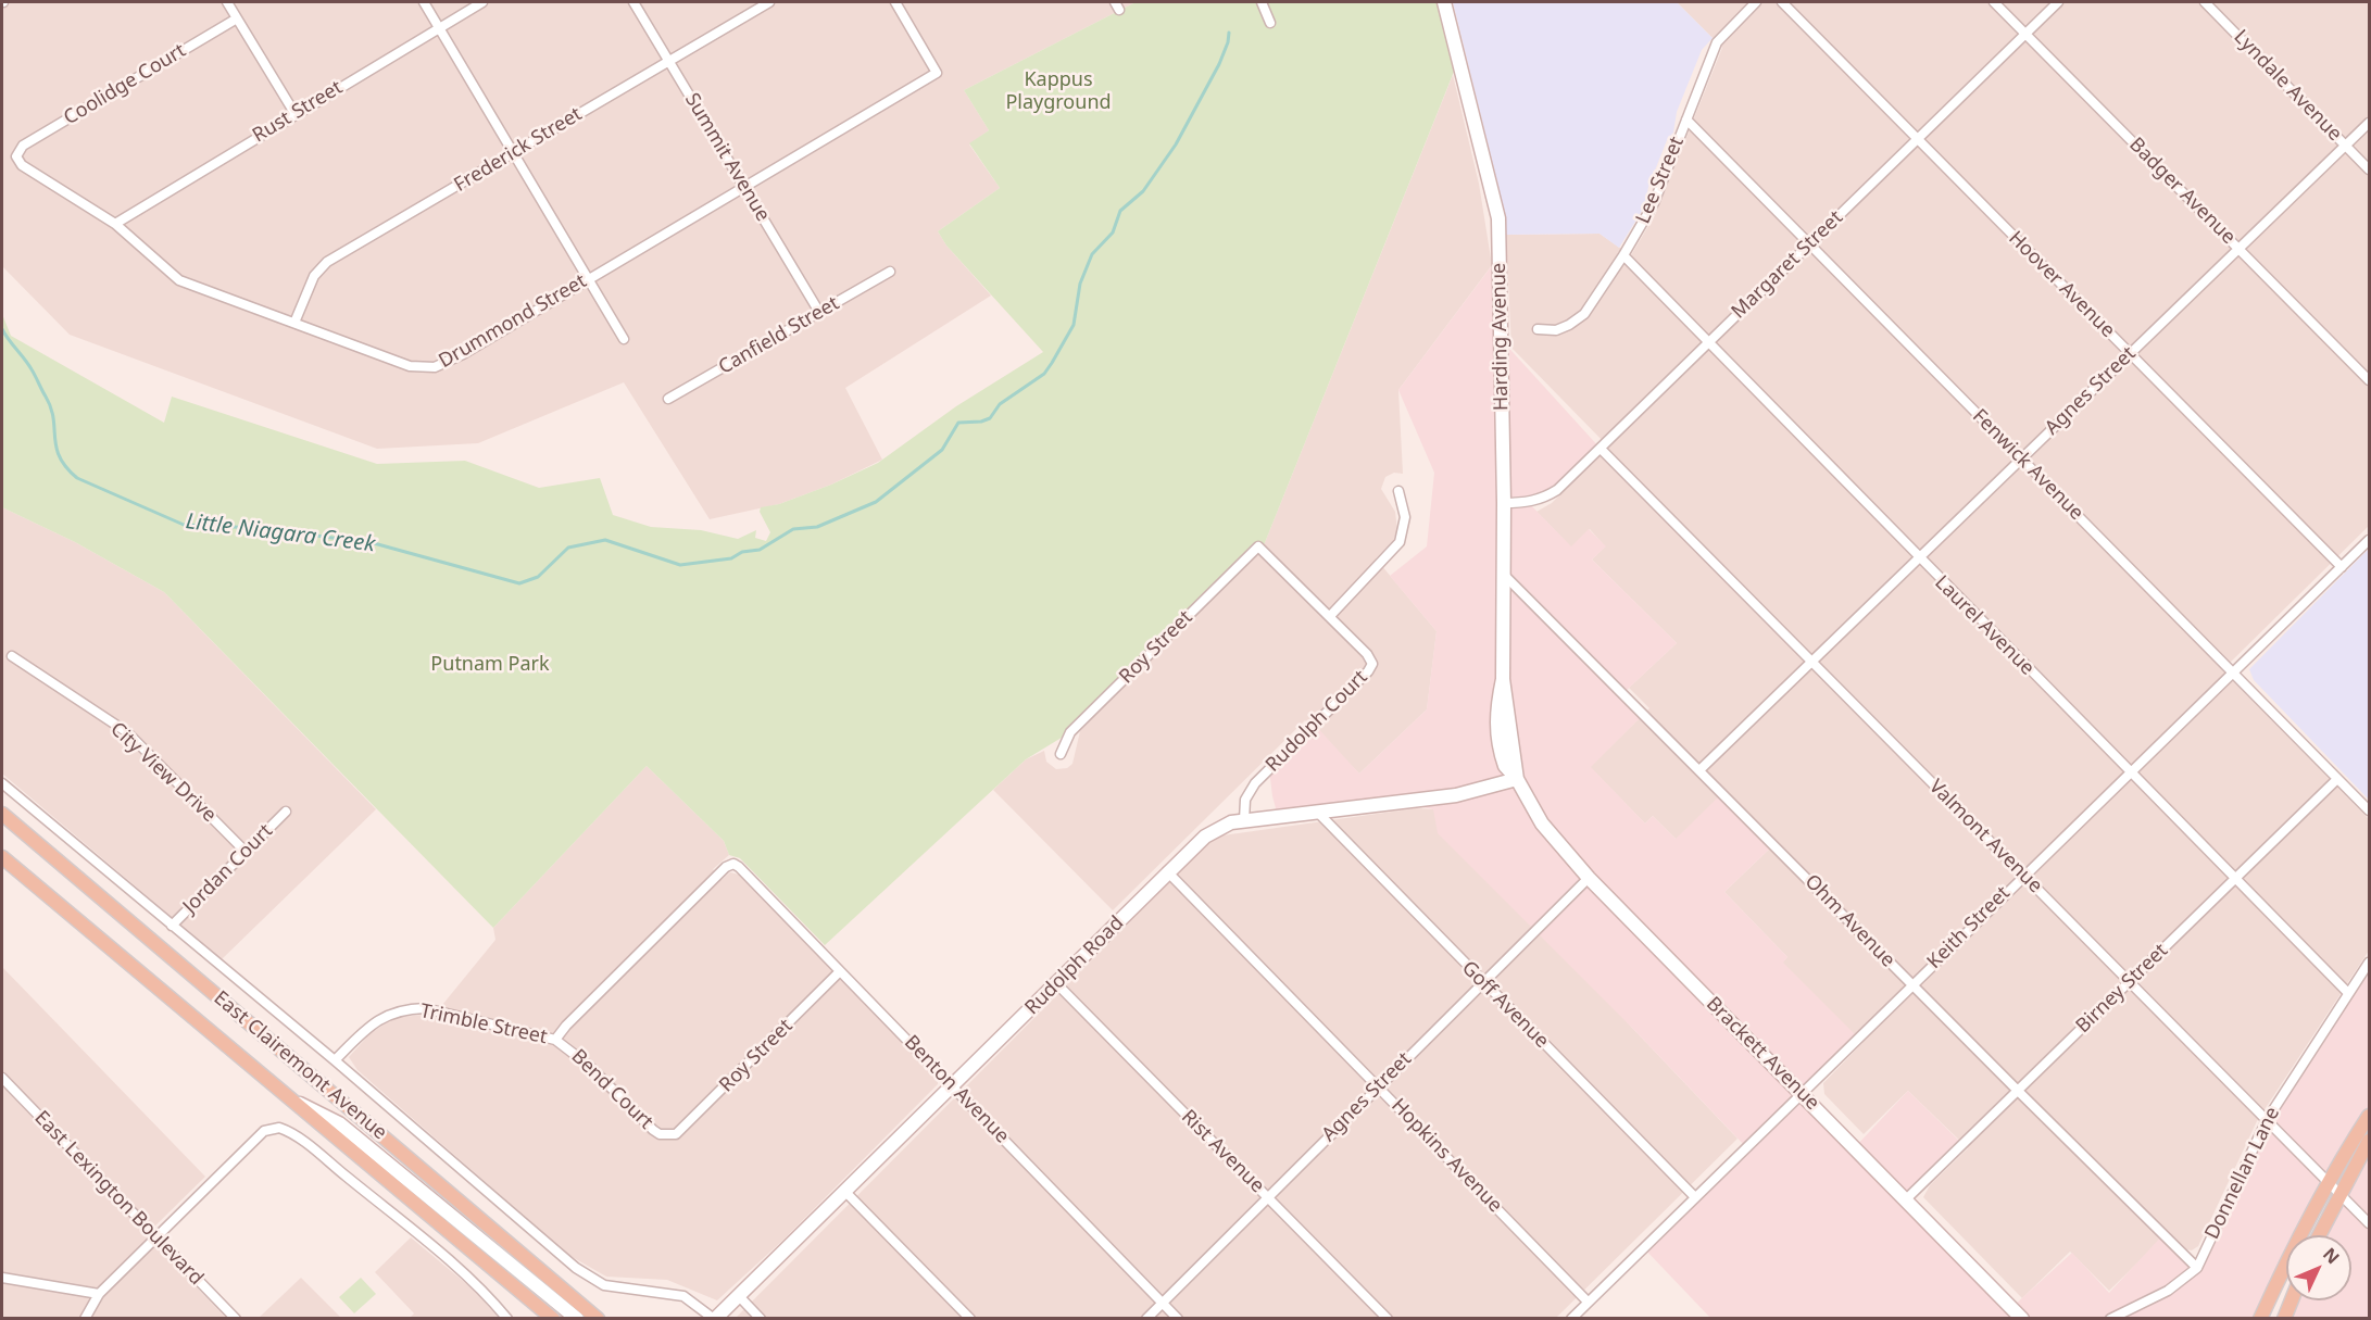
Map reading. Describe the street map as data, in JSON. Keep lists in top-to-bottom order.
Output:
{
  "streets": {
    "main road": [
      "Harding Avenue",
      "Rudolph Road",
      "Brackett Avenue",
      "East Clairemont Avenue"
    ],
    "street": [
      "Coolidge Court",
      "Lyndale Avenue",
      "Rust Street",
      "Frederick Street",
      "Summit Avenue",
      "Lee Street",
      "Badger Avenue",
      "Margaret Street",
      "Hoover Avenue",
      "Drummond Street",
      "Canfield Street",
      "Agnes Street",
      "Fenwick Avenue",
      "Laurel Avenue",
      "Roy Street",
      "Rudolph Court",
      "City View Drive",
      "Valmont Avenue",
      "Jordan Court",
      "Ohm Avenue",
      "Keith Street",
      "Birney Street",
      "Goff Avenue",
      "Trimble Street",
      "Bend Court",
      "Benton Avenue",
      "Rist Avenue",
      "Hopkins Avenue",
      "Donnellan Lane",
      "East Lexington Boulevard"
    ]
  },
  "crossings": [
    ["Coolidge Court", "Drummond Street"],
    ["Lyndale Avenue", "Agnes Street"],
    ["Rust Street", "Drummond Street"],
    ["Frederick Street", "Summit Avenue"],
    ["Frederick Street", "Drummond Street"],
    ["Summit Avenue", "Drummond Street"],
    ["Summit Avenue", "Canfield Street"],
    ["Lee Street", "Fenwick Avenue"],
    ["Lee Street", "Laurel Avenue"],
    ["Badger Avenue", "Margaret Street"],
    ["Badger Avenue", "Agnes Street"],
    ["Margaret Street", "Hoover Avenue"],
    ["Margaret Street", "Harding Avenue"],
    ["Margaret Street", "Fenwick Avenue"],
    ["Margaret Street", "Laurel Avenue"],
    ["Margaret Street", "Valmont Avenue"],
    ["Hoover Avenue", "Agnes Street"],
    ["Hoover Avenue", "Keith Street"],
    ["Harding Avenue", "Ohm Avenue"],
    ["Harding Avenue", "Rudolph Road"],
    ["Harding Avenue", "Brackett Avenue"],
    ["Agnes Street", "Fenwick Avenue"],
    ["Agnes Street", "Laurel Avenue"],
    ["Agnes Street", "Valmont Avenue"],
    ["Agnes Street", "Ohm Avenue"],
    ["Agnes Street", "Goff Avenue"],
    ["Agnes Street", "Brackett Avenue"],
    ["Agnes Street", "Benton Avenue"],
    ["Agnes Street", "Rist Avenue"],
    ["Agnes Street", "Hopkins Avenue"],
    ["Fenwick Avenue", "Keith Street"],
    ["Fenwick Avenue", "Birney Street"],
    ["Laurel Avenue", "Keith Street"],
    ["Laurel Avenue", "Birney Street"],
    ["Laurel Avenue", "Donnellan Lane"],
    ["Roy Street", "Rudolph Court"],
    ["Roy Street", "Bend Court"],
    ["Roy Street", "Benton Avenue"],
    ["Rudolph Court", "Rudolph Road"],
    ["City View Drive", "Jordan Court"],
    ["Valmont Avenue", "Keith Street"],
    ["Valmont Avenue", "Birney Street"],
    ["Valmont Avenue", "Donnellan Lane"],
    ["Ohm Avenue", "Keith Street"],
    ["Ohm Avenue", "Birney Street"],
    ["Ohm Avenue", "Donnellan Lane"],
    ["Keith Street", "Goff Avenue"],
    ["Keith Street", "Brackett Avenue"],
    ["Keith Street", "Hopkins Avenue"],
    ["Rudolph Road", "Goff Avenue"],
    ["Rudolph Road", "Brackett Avenue"],
    ["Rudolph Road", "Benton Avenue"],
    ["Rudolph Road", "Rist Avenue"],
    ["Rudolph Road", "Hopkins Avenue"],
    ["Birney Street", "Brackett Avenue"],
    ["Trimble Street", "Bend Court"],
    ["Trimble Street", "Benton Avenue"]
  ],
  "water": ["Little Niagara Creek"],
  "parks": ["Kappus Playground", "Putnam Park"],
  "north": "top right"
}
